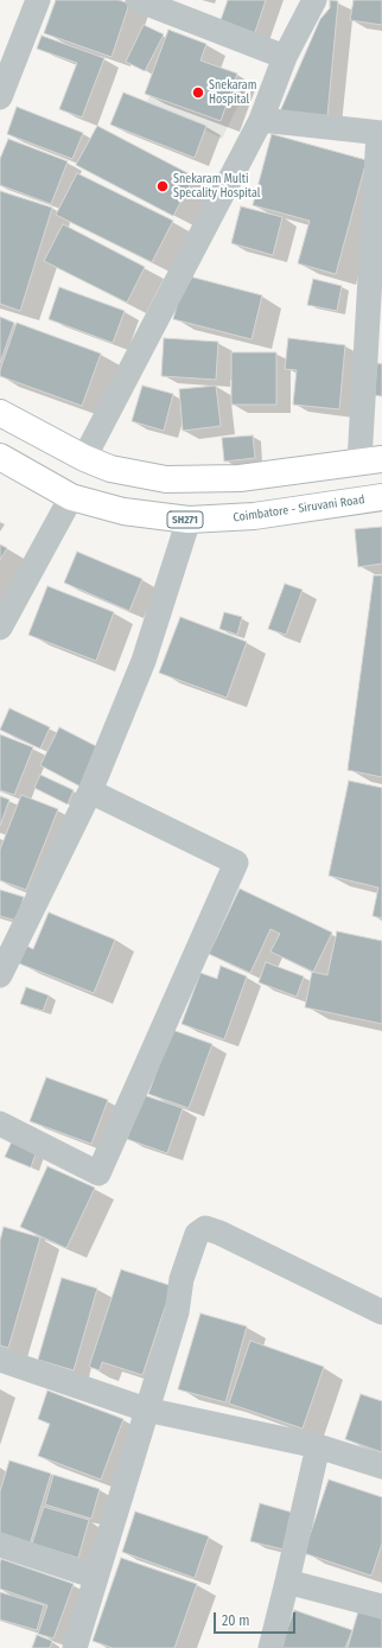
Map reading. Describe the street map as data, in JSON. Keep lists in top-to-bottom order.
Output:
{
  "streets": {
    "main road": ["Coimbatore - Siruvani Road", "SH271"]
  },
  "places": ["Snekaram Hospital", "Snekaram Multi Specality Hospital"],
  "scale_bar": "20 m"
}
